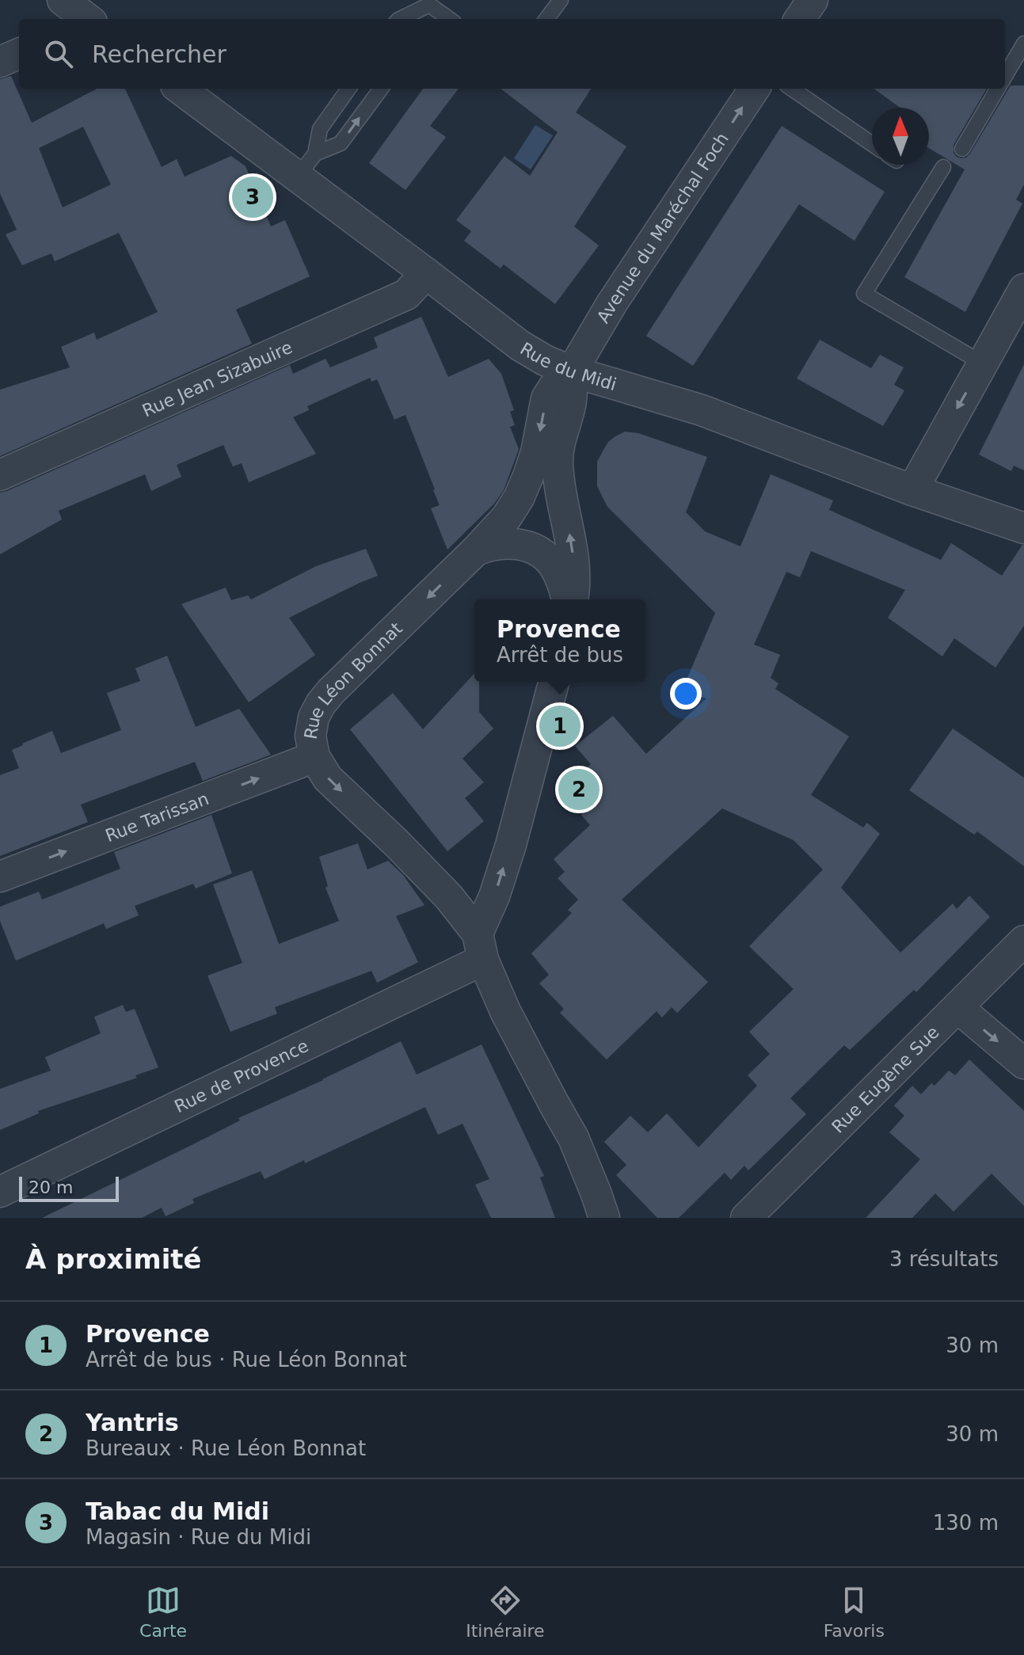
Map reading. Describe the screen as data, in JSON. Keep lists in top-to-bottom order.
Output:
{
  "streets": {
    "street": [
      "Avenue du Maréchal Foch",
      "Rue du Midi",
      "Rue Jean Sizabuire",
      "Rue Léon Bonnat",
      "Rue Tarissan",
      "Rue de Provence",
      "Rue Eugène Sue"
    ]
  },
  "crossings": [
    ["Avenue du Maréchal Foch", "Rue du Midi"],
    ["Avenue du Maréchal Foch", "Rue Léon Bonnat"],
    ["Rue du Midi", "Rue Jean Sizabuire"],
    ["Rue du Midi", "Rue Léon Bonnat"],
    ["Rue Léon Bonnat", "Rue Tarissan"],
    ["Rue Léon Bonnat", "Rue de Provence"]
  ],
  "one_way": ["Avenue du Maréchal Foch", "Rue Tarissan"],
  "scale_bar": "20 m",
  "north": "top",
  "page": {
    "search": "Rechercher",
    "pins": ["3", "1", "2"],
    "popup": ["Provence", "Arrêt de bus"],
    "scale": "20 m",
    "heading": ["À proximité", "3 résultats"],
    "list": [
      {
        "mark": "1",
        "name": "Provence",
        "note": "Arrêt de bus · Rue Léon Bonnat",
        "value": "30 m"
      },
      {
        "mark": "2",
        "name": "Yantris",
        "note": "Bureaux · Rue Léon Bonnat",
        "value": "30 m"
      },
      {
        "mark": "3",
        "name": "Tabac du Midi",
        "note": "Magasin · Rue du Midi",
        "value": "130 m"
      }
    ],
    "nav": ["Carte", "Itinéraire", "Favoris"]
  }
}
